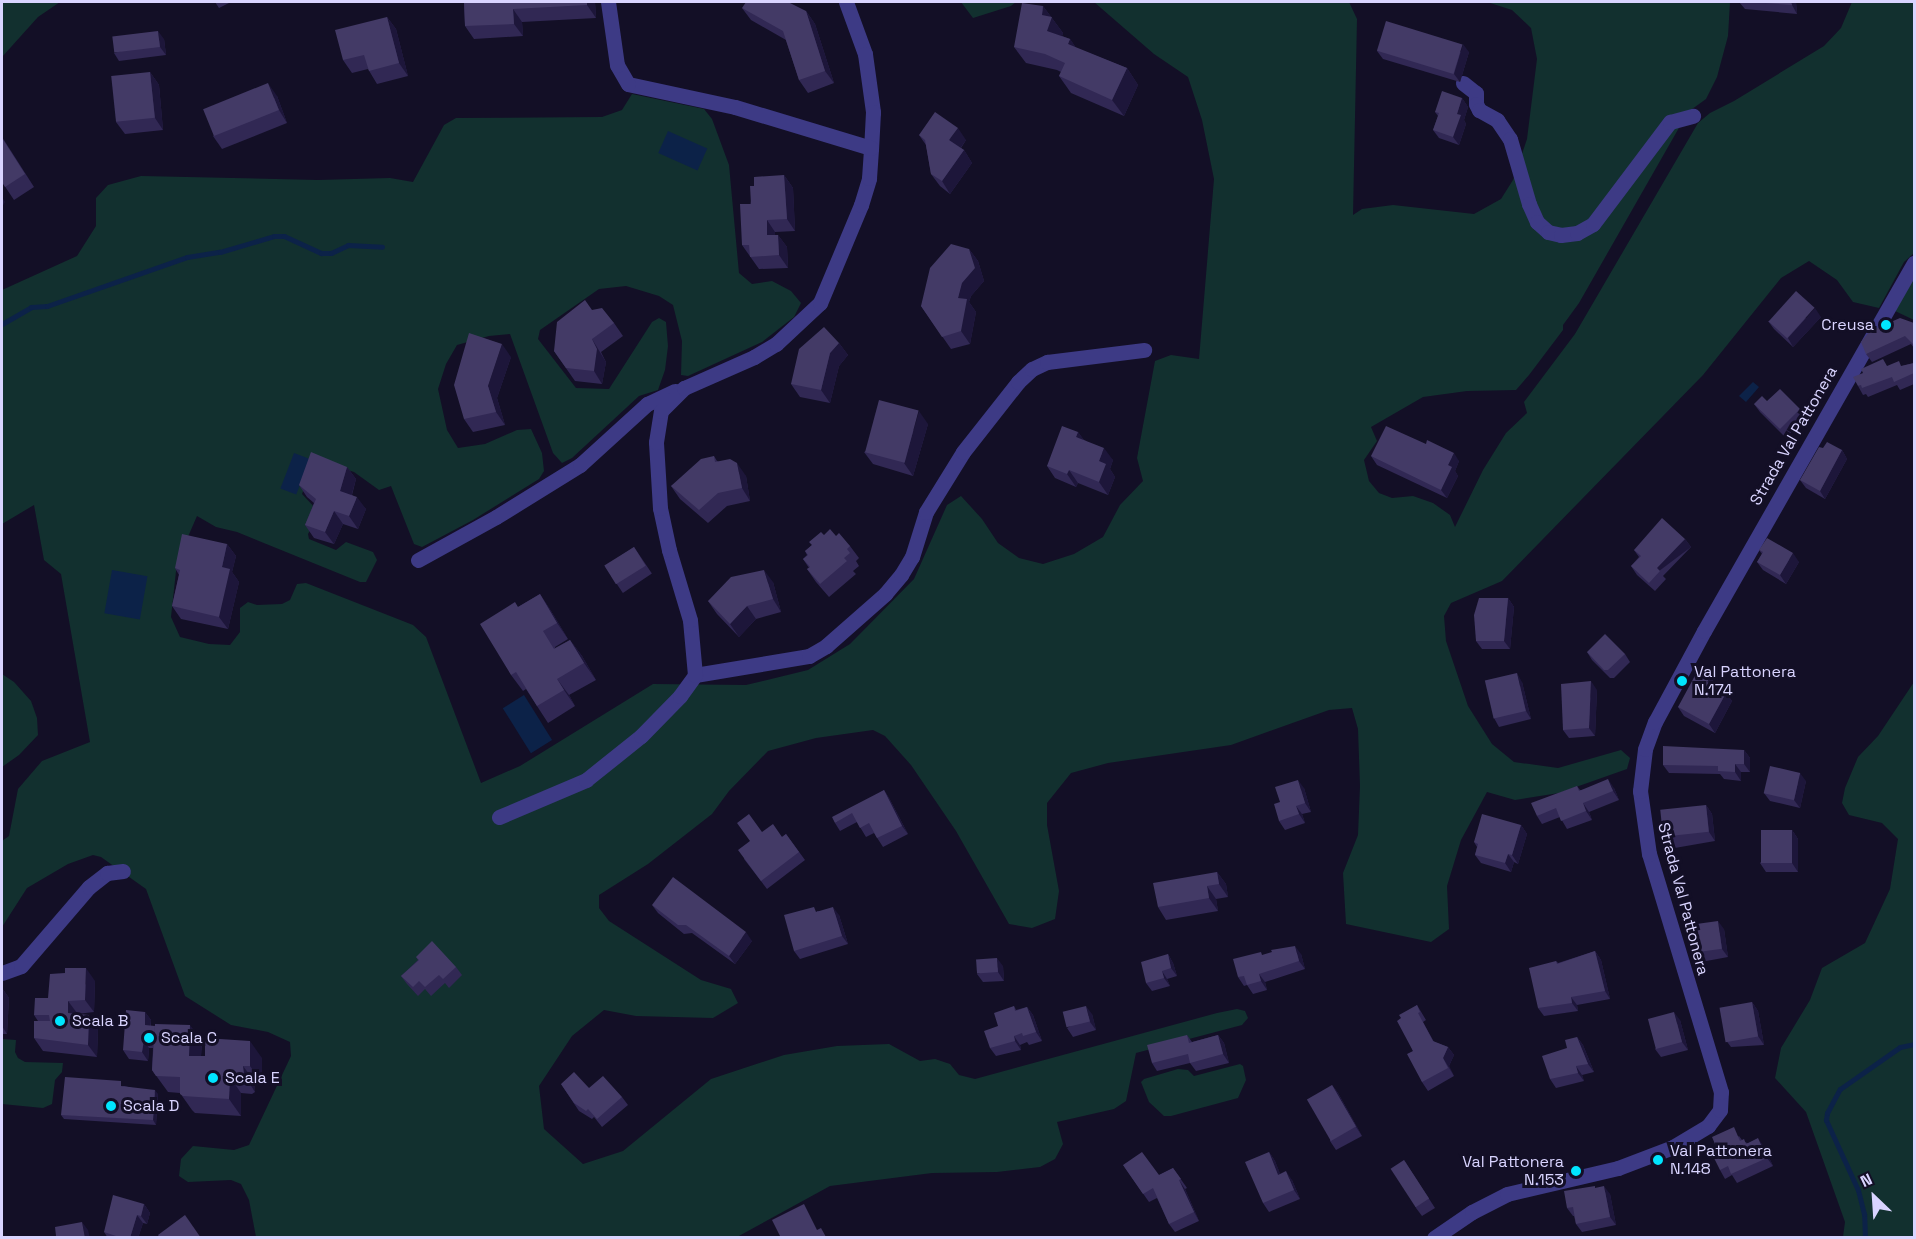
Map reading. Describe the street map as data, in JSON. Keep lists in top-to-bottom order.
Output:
{
  "streets": {
    "street": ["Strada Val Pattonera"]
  },
  "places": [
    "Creusa",
    "Val Pattonera N.174",
    "Scala B",
    "Scala C",
    "Scala E",
    "Scala D",
    "Val Pattonera N.148",
    "Val Pattonera N.153"
  ],
  "north": "top left"
}
